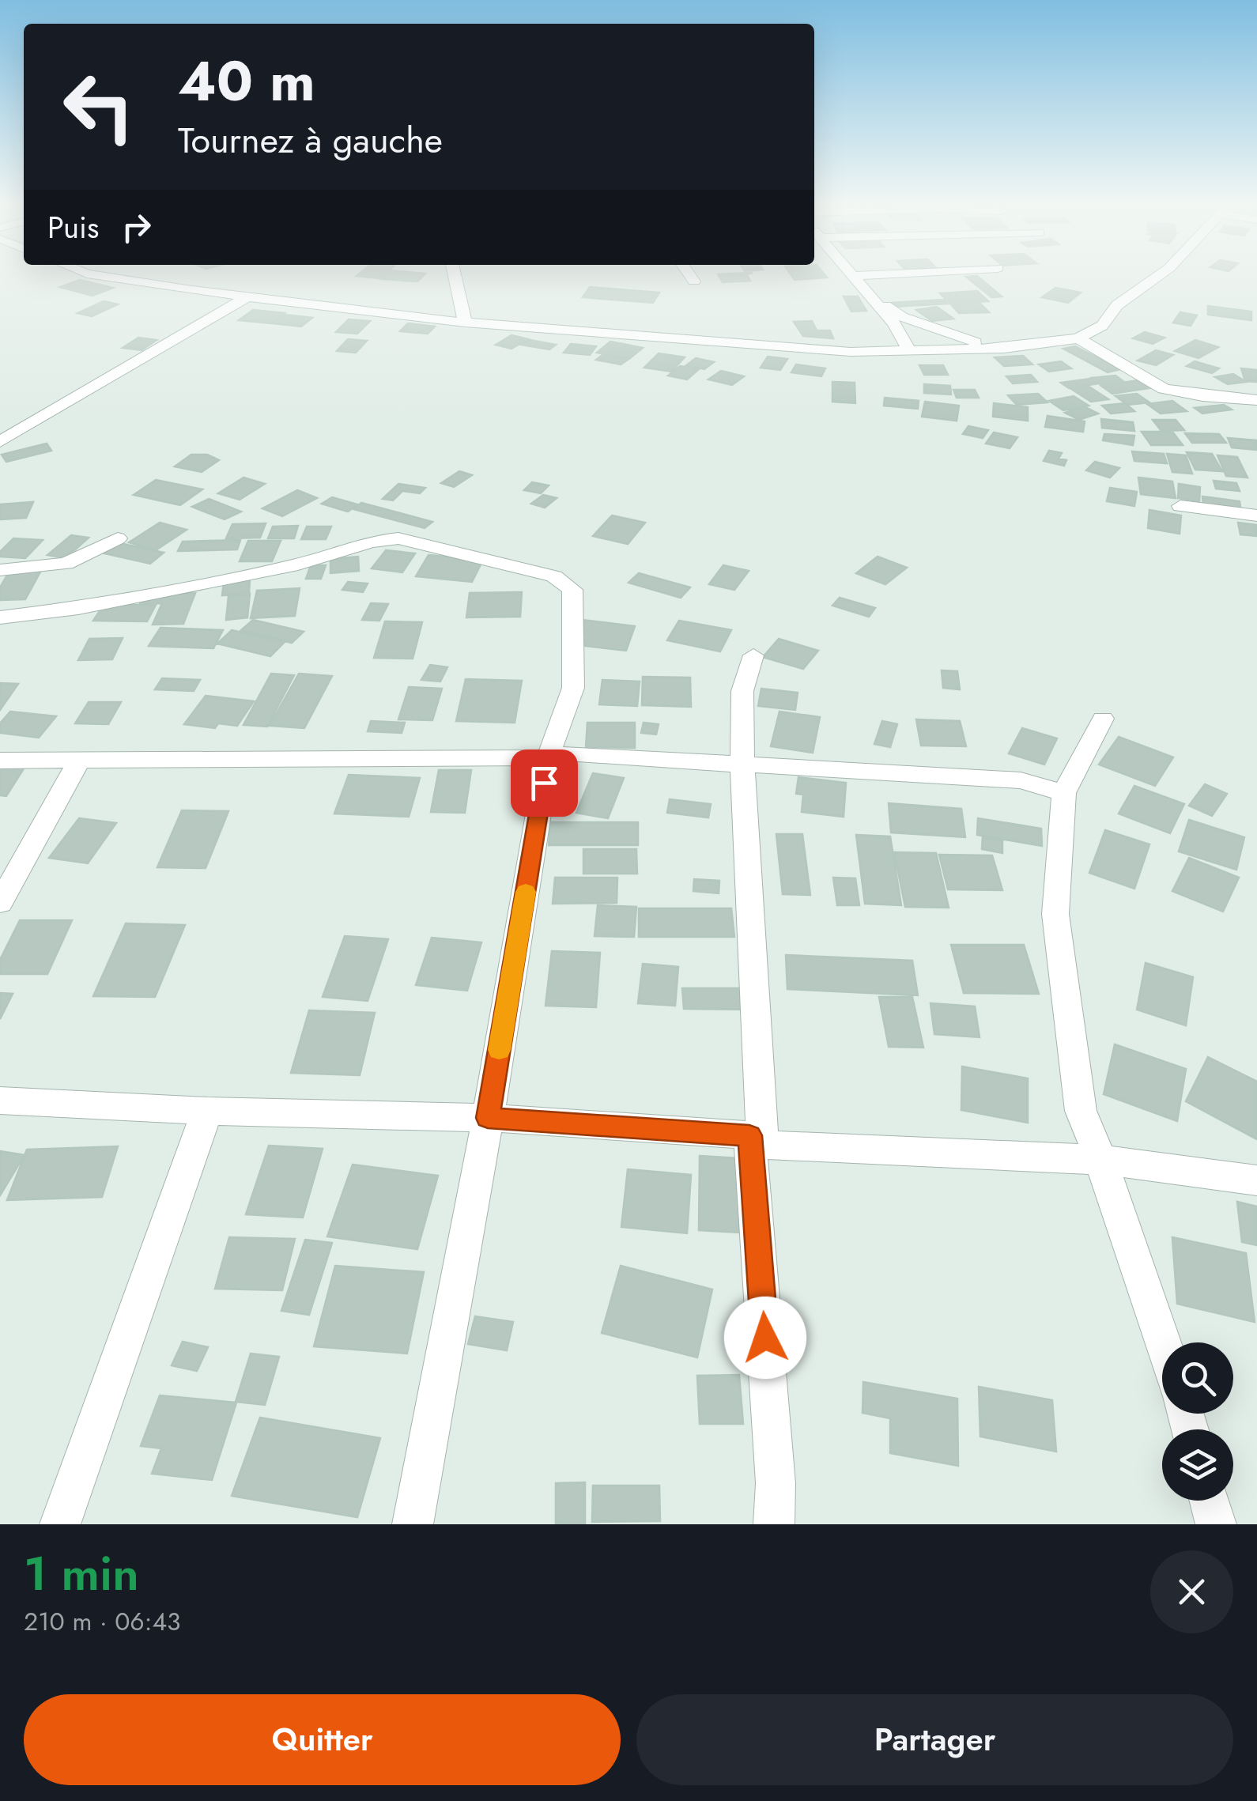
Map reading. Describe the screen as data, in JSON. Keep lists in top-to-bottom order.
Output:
{
  "page": {
    "turn": ["40 m", "Tournez à gauche"],
    "then": "Puis",
    "heading": ["1 min", "210 m · 06:43"],
    "buttons": ["Quitter", "Partager"]
  }
}
